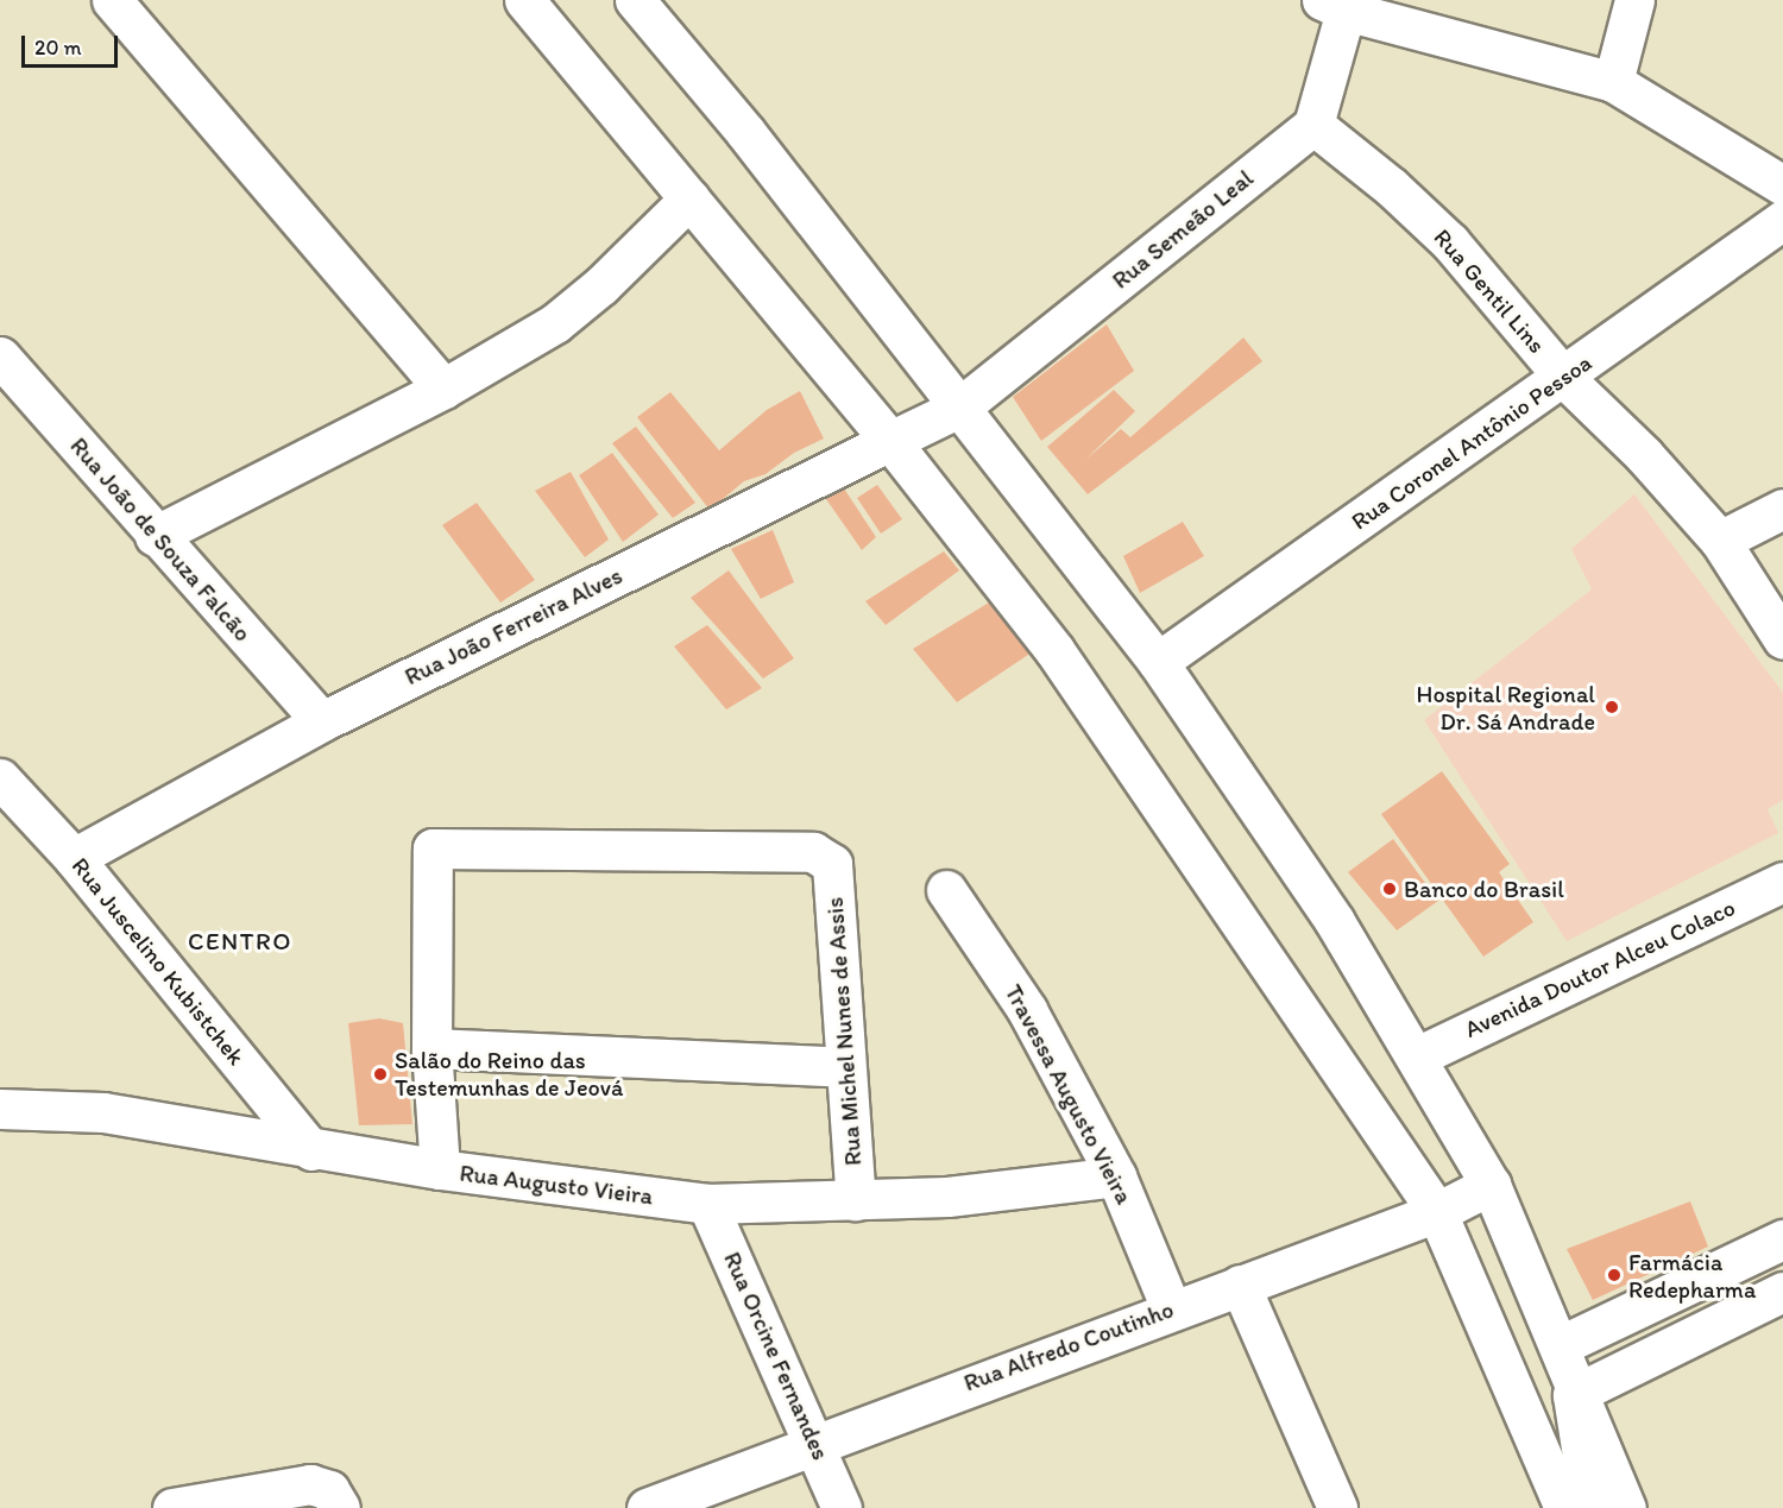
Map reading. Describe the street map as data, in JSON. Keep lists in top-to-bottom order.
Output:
{
  "streets": {
    "street": [
      "Rua Semeão Leal",
      "Rua Gentil Lins",
      "Rua Coronel Antônio Pessoa",
      "Rua João de Souza Falcão",
      "Rua João Ferreira Alves",
      "Rua Juscelino Kubistchek",
      "Avenida Doutor Alceu Colaco",
      "Rua Michel Nunes de Assis",
      "Travessa Augusto Vieira",
      "Rua Augusto Vieira",
      "Rua Alfredo Coutinho",
      "Rua Orcine Fernandes"
    ]
  },
  "crossings": [
    ["Rua Semeão Leal", "Rua Gentil Lins"],
    ["Rua Semeão Leal", "Rua João Ferreira Alves"],
    ["Rua Gentil Lins", "Rua Coronel Antônio Pessoa"],
    ["Rua João de Souza Falcão", "Rua João Ferreira Alves"],
    ["Rua João Ferreira Alves", "Rua Juscelino Kubistchek"],
    ["Rua Juscelino Kubistchek", "Rua Augusto Vieira"],
    ["Rua Michel Nunes de Assis", "Rua Augusto Vieira"],
    ["Travessa Augusto Vieira", "Rua Augusto Vieira"],
    ["Travessa Augusto Vieira", "Rua Alfredo Coutinho"],
    ["Rua Augusto Vieira", "Rua Orcine Fernandes"],
    ["Rua Alfredo Coutinho", "Rua Orcine Fernandes"]
  ],
  "districts": ["CENTRO"],
  "places": [
    "Hospital Regional Dr. Sá Andrade",
    "Banco do Brasil",
    "Salão do Reino das Testemunhas de Jeová",
    "Farmácia Redepharma"
  ],
  "scale_bar": "20 m"
}
